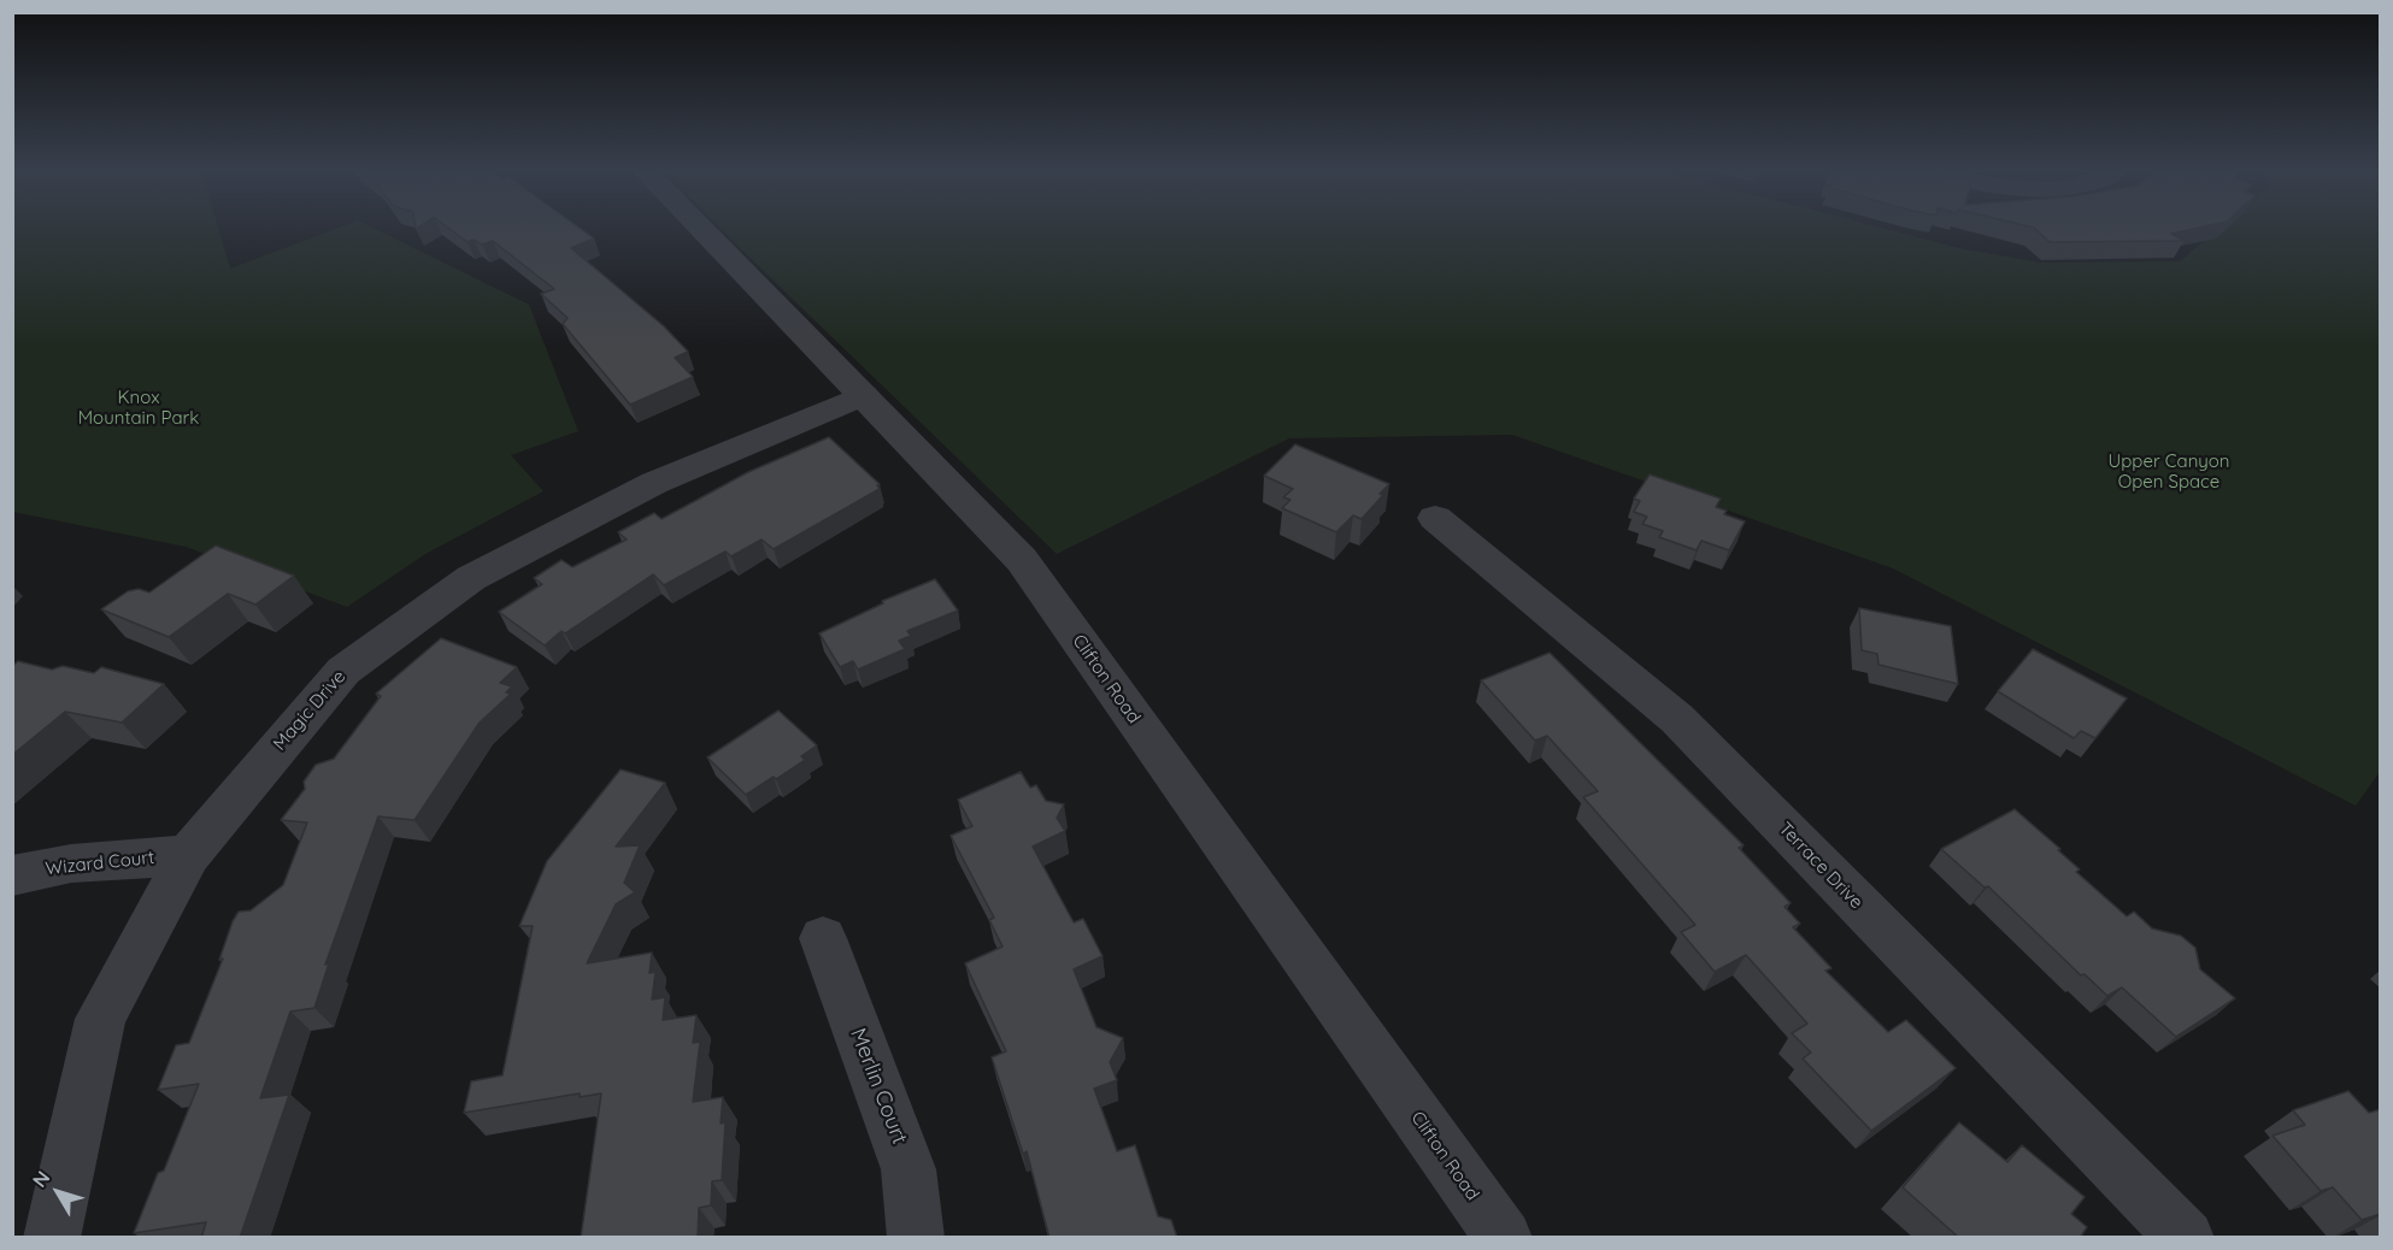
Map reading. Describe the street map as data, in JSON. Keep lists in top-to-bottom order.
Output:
{
  "streets": {
    "street": [
      "Clifton Road",
      "Magic Drive",
      "Wizard Court",
      "Terrace Drive",
      "Merlin Court"
    ]
  },
  "crossings": [
    ["Clifton Road", "Magic Drive"],
    ["Magic Drive", "Wizard Court"]
  ],
  "parks": ["Knox Mountain Park", "Upper Canyon Open Space"],
  "north": "top left"
}
